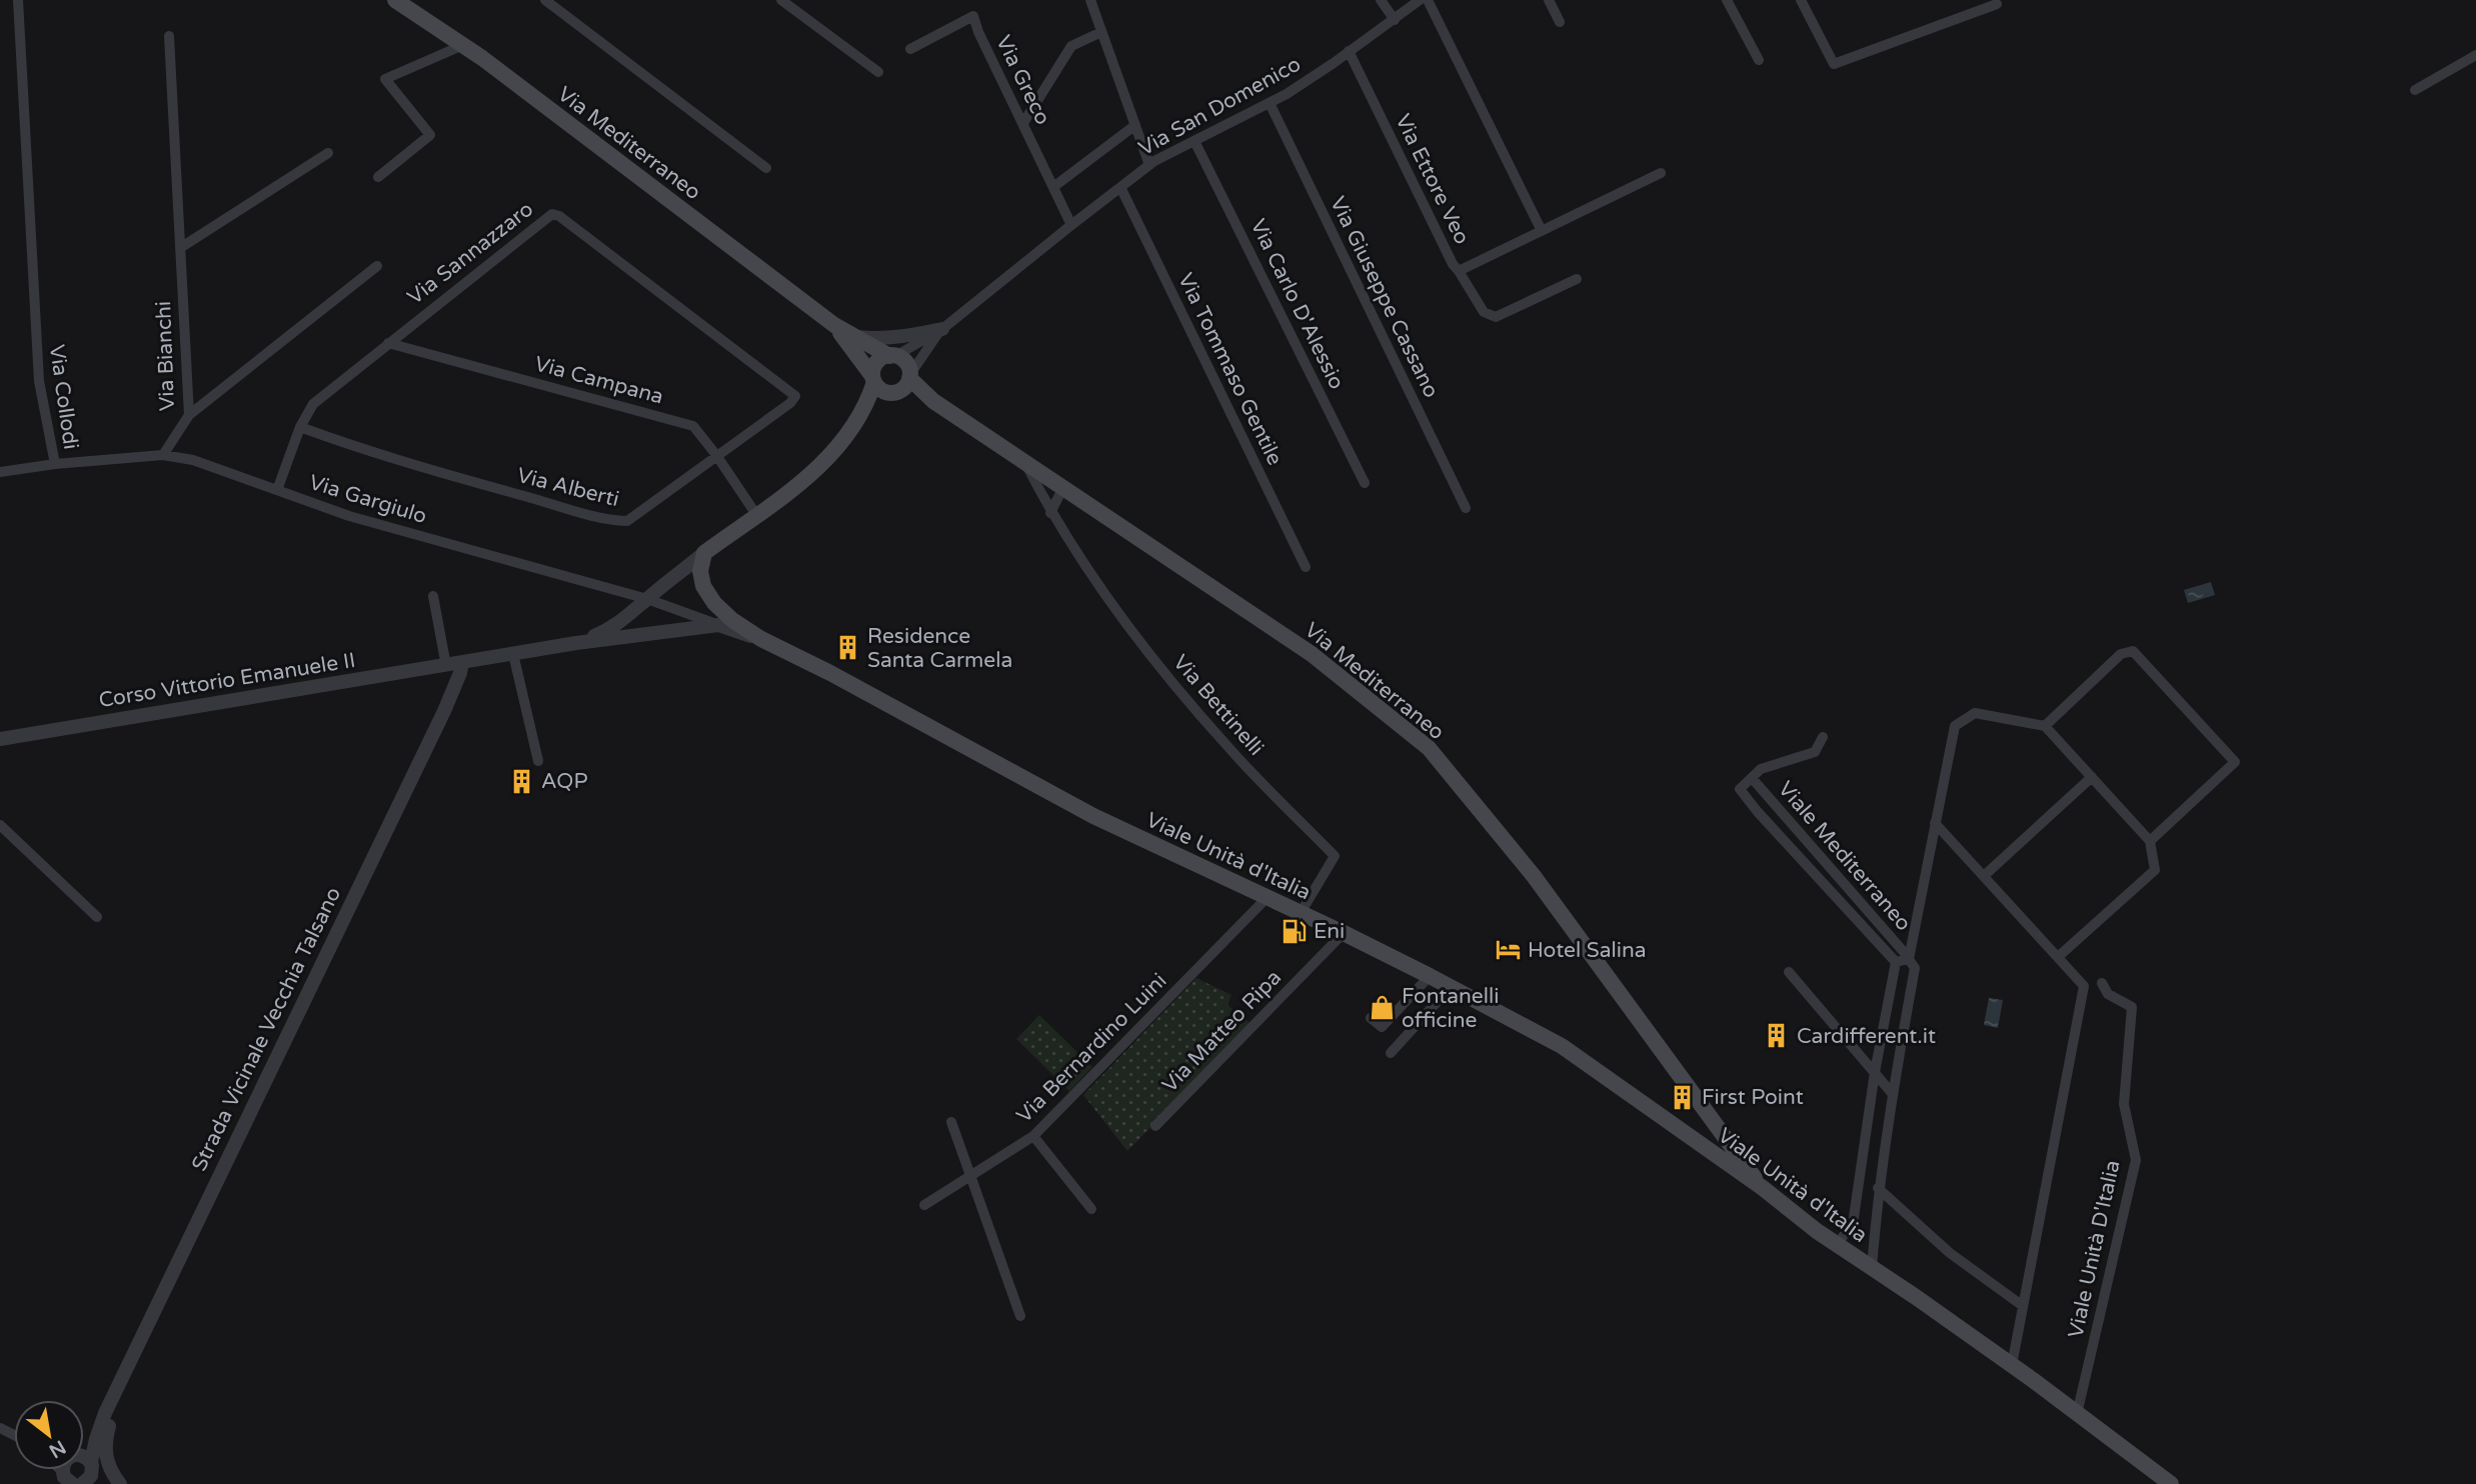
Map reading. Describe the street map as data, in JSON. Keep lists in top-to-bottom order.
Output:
{
  "streets": {
    "main road": ["Via Mediterraneo", "Viale Unità d'Italia"],
    "street": [
      "Via Greco",
      "Via San Domenico",
      "Via Ettore Veo",
      "Via Sannazzaro",
      "Via Giuseppe Cassano",
      "Via Carlo D'Alessio",
      "Via Bianchi",
      "Via Tommaso Gentile",
      "Via Campana",
      "Via Collodi",
      "Via Alberti",
      "Via Gargiulo",
      "Corso Vittorio Emanuele II",
      "Via Bettinelli",
      "Viale Mediterraneo",
      "Strada Vicinale Vecchia Talsano",
      "Via Matteo Ripa",
      "Via Bernardino Luini",
      "Viale Unità D'Italia"
    ]
  },
  "crossings": [
    ["Via Greco", "Via San Domenico"],
    ["Via San Domenico", "Via Mediterraneo"],
    ["Via San Domenico", "Via Ettore Veo"],
    ["Via San Domenico", "Via Giuseppe Cassano"],
    ["Via San Domenico", "Via Carlo D'Alessio"],
    ["Via San Domenico", "Via Tommaso Gentile"],
    ["Via Mediterraneo", "Via Bettinelli"],
    ["Via Mediterraneo", "Viale Unità d'Italia"],
    ["Via Sannazzaro", "Via Campana"],
    ["Via Sannazzaro", "Via Alberti"],
    ["Via Sannazzaro", "Via Gargiulo"],
    ["Via Bianchi", "Via Gargiulo"],
    ["Via Campana", "Via Alberti"],
    ["Via Collodi", "Via Gargiulo"],
    ["Corso Vittorio Emanuele II", "Strada Vicinale Vecchia Talsano"],
    ["Via Bettinelli", "Viale Unità d'Italia"],
    ["Viale Unità d'Italia", "Via Matteo Ripa"],
    ["Viale Unità d'Italia", "Via Bernardino Luini"],
    ["Viale Unità d'Italia", "Viale Unità D'Italia"]
  ],
  "places": {
    "building": [
      "Residence Santa Carmela",
      "AQP",
      "Cardifferent.it",
      "First Point"
    ],
    "fuel station": ["Eni"],
    "hotel": ["Hotel Salina"],
    "shop": ["Fontanelli officine"]
  },
  "north": "bottom right"
}
